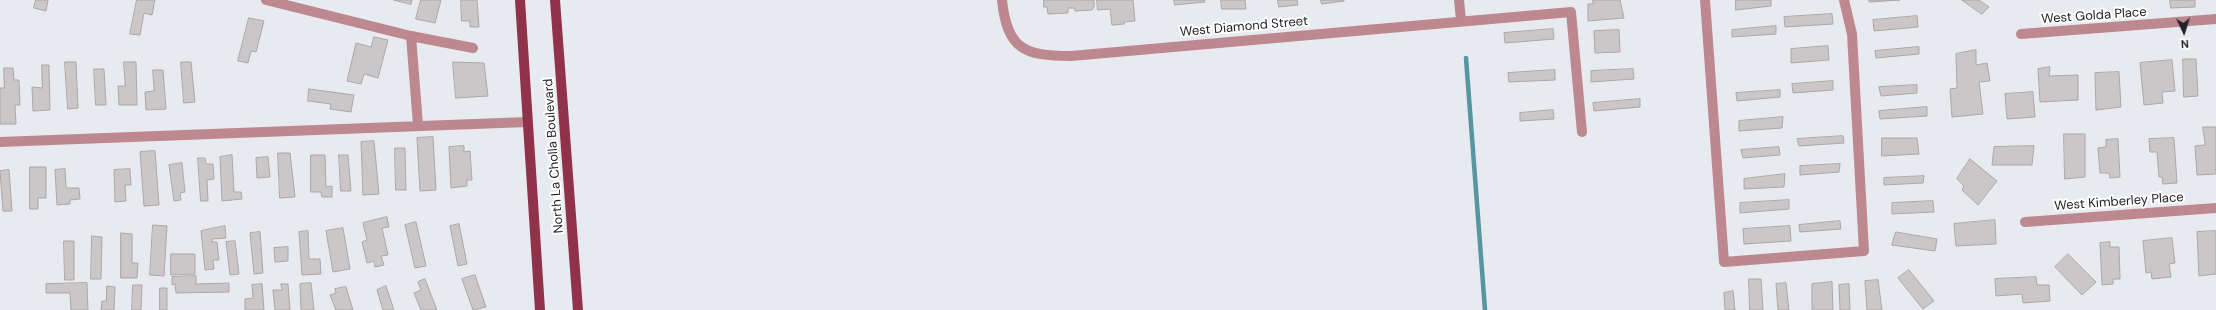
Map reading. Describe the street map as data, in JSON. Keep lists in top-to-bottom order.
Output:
{
  "streets": {
    "main road": ["North La Cholla Boulevard"],
    "street": ["West Golda Place", "West Diamond Street", "West Kimberley Place"]
  },
  "north": "bottom"
}
